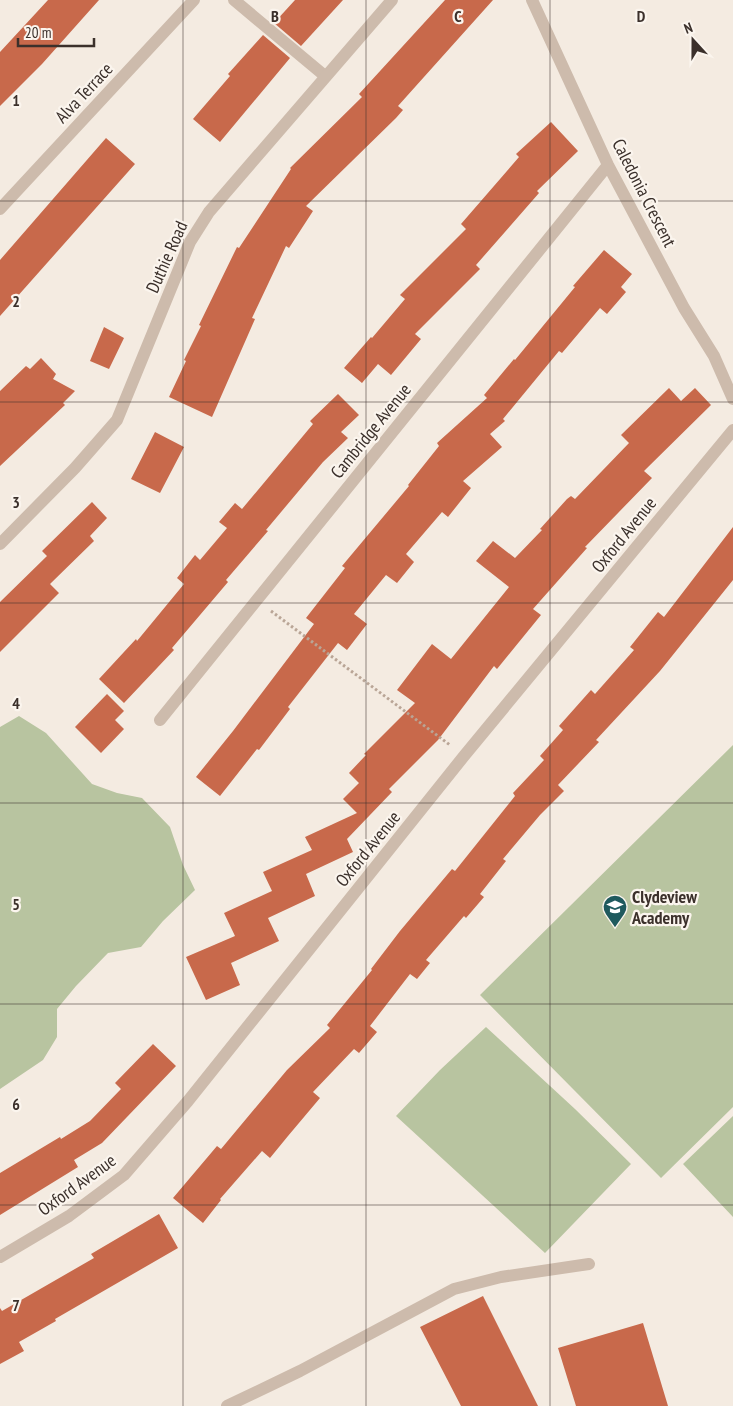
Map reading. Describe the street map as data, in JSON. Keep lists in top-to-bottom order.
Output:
{
  "streets": {
    "street": [
      "Alva Terrace",
      "Caledonia Crescent",
      "Duthie Road",
      "Cambridge Avenue",
      "Oxford Avenue"
    ]
  },
  "crossings": [
    ["Caledonia Crescent", "Cambridge Avenue"]
  ],
  "places": {
    "school or university": ["Clydeview Academy"]
  },
  "scale_bar": "20 m",
  "north": "top",
  "grid": {
    "columns": ["B", "C", "D"],
    "rows": [
      "1",
      "2",
      "3",
      "4",
      "5",
      "6",
      "7"
    ]
  }
}
